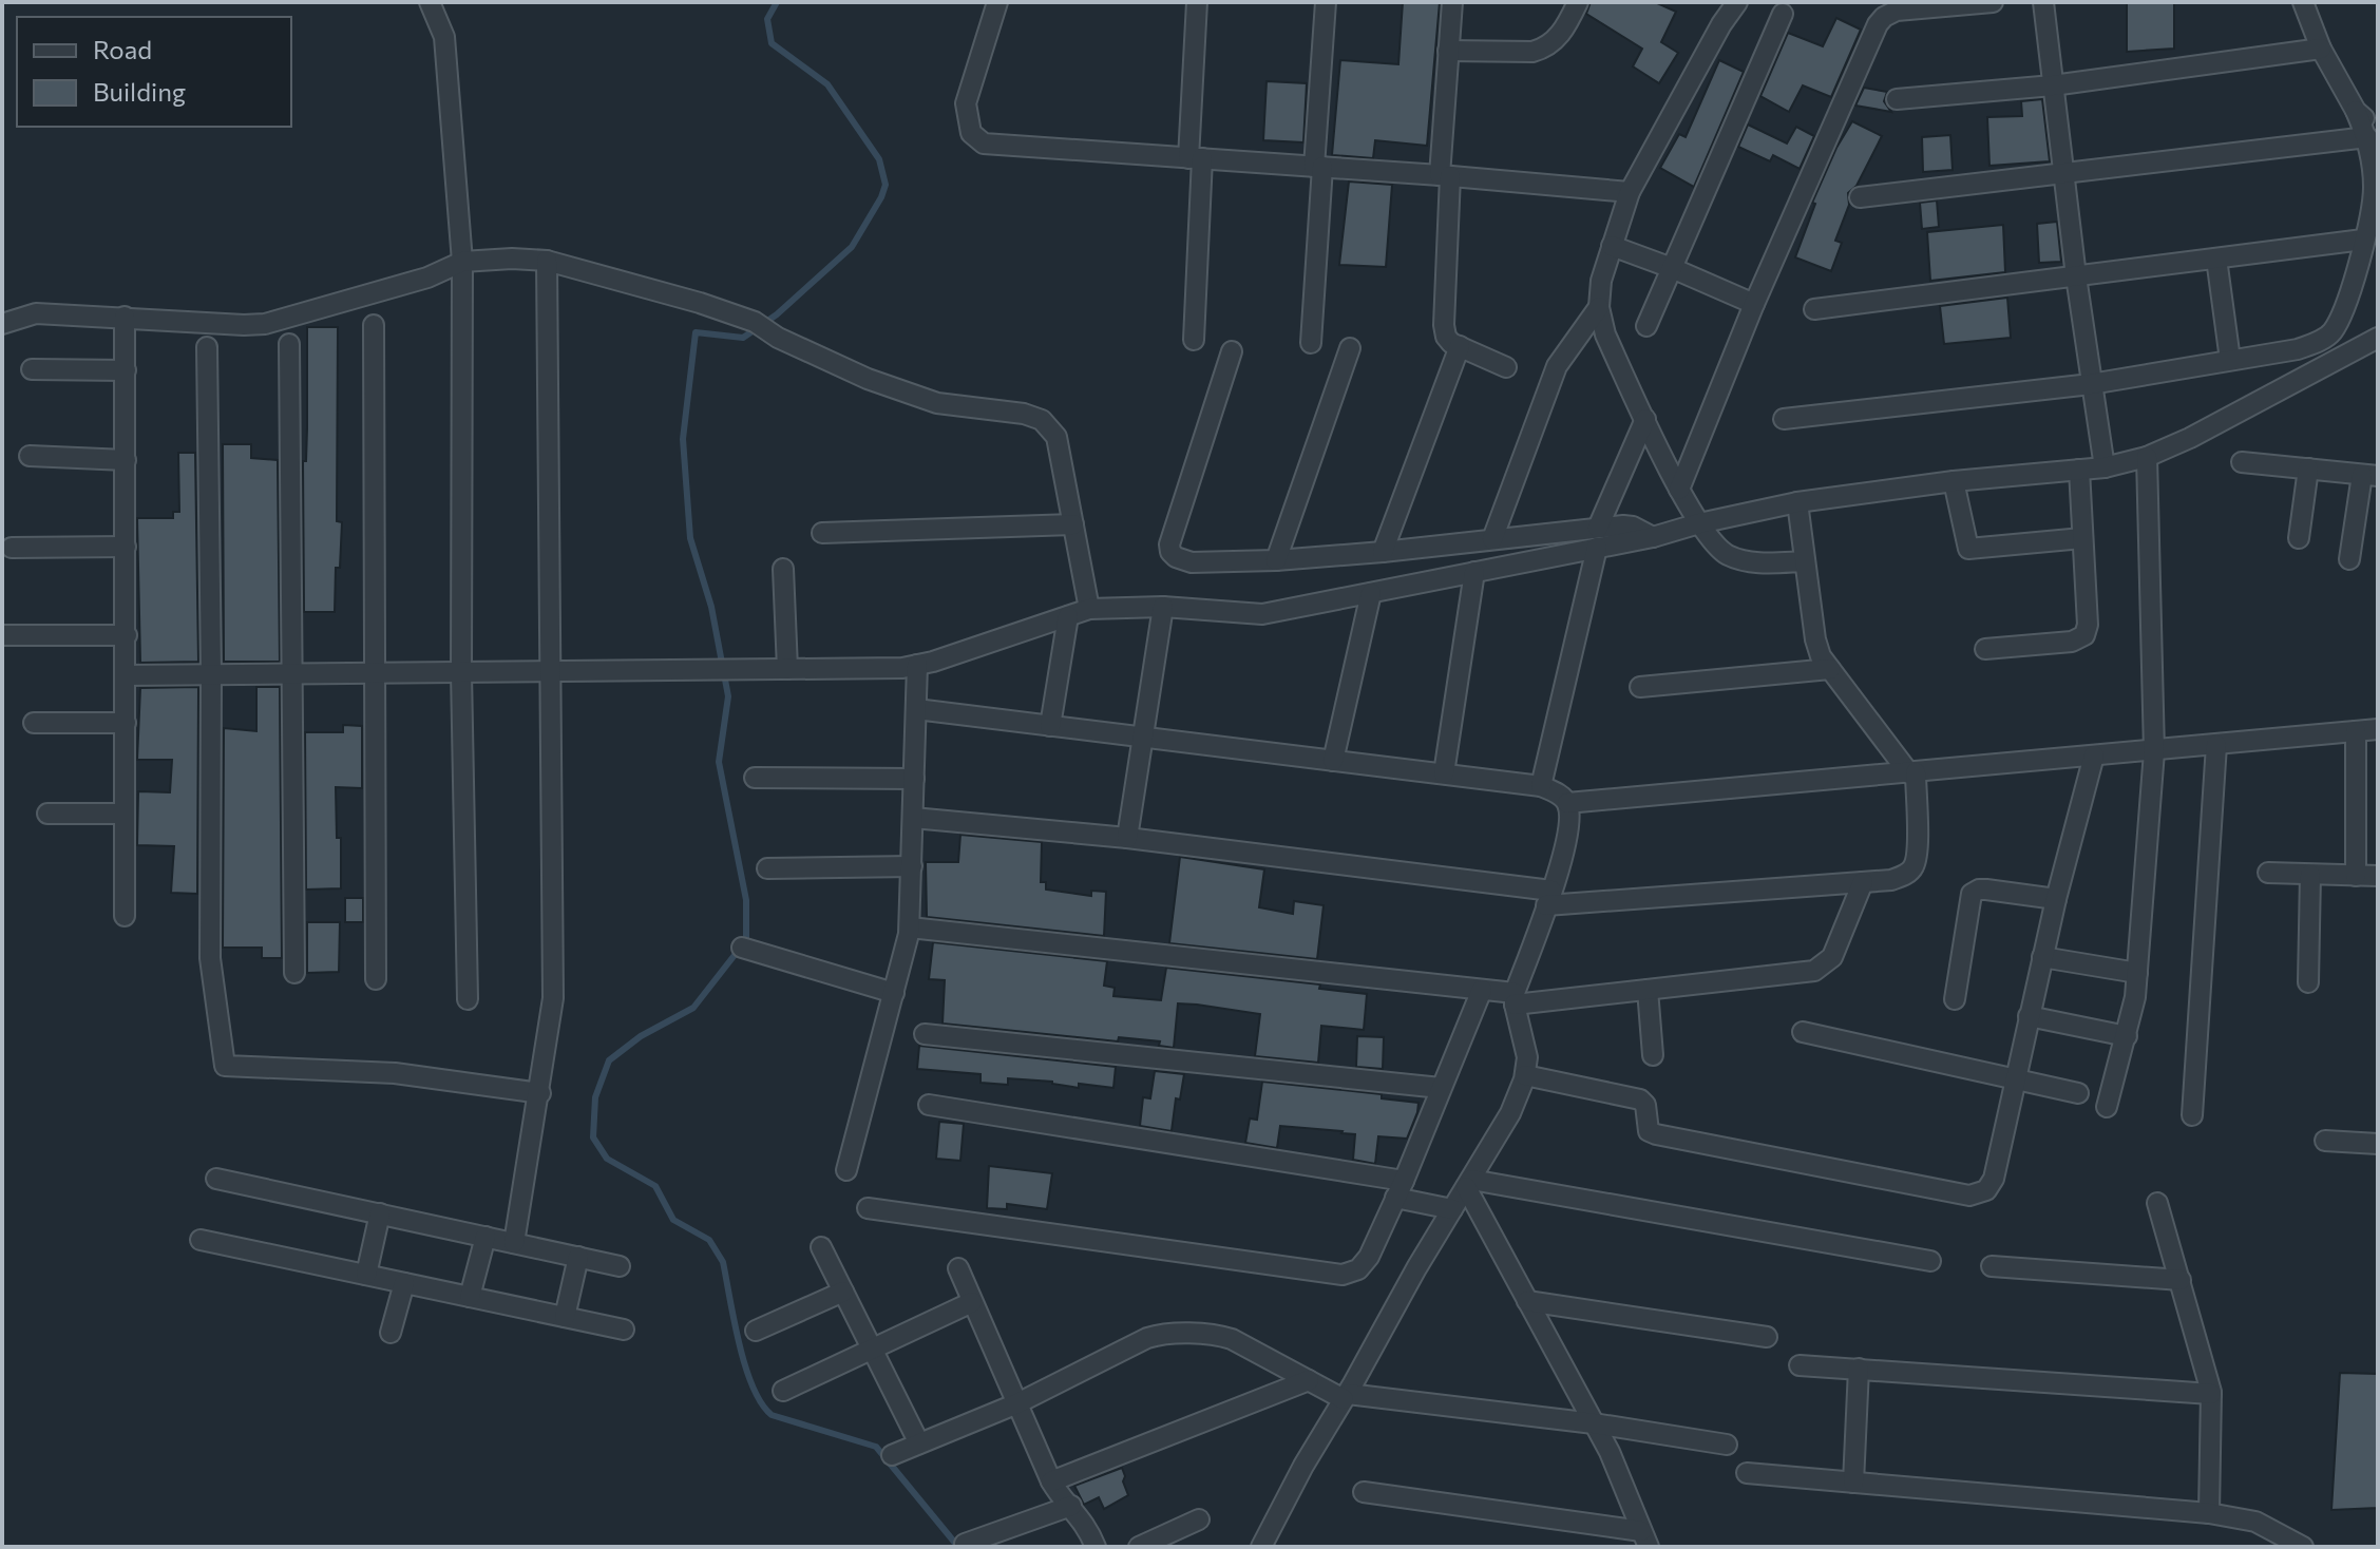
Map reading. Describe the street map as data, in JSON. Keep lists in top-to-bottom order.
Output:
{
  "legend": ["Road", "Building"]
}
